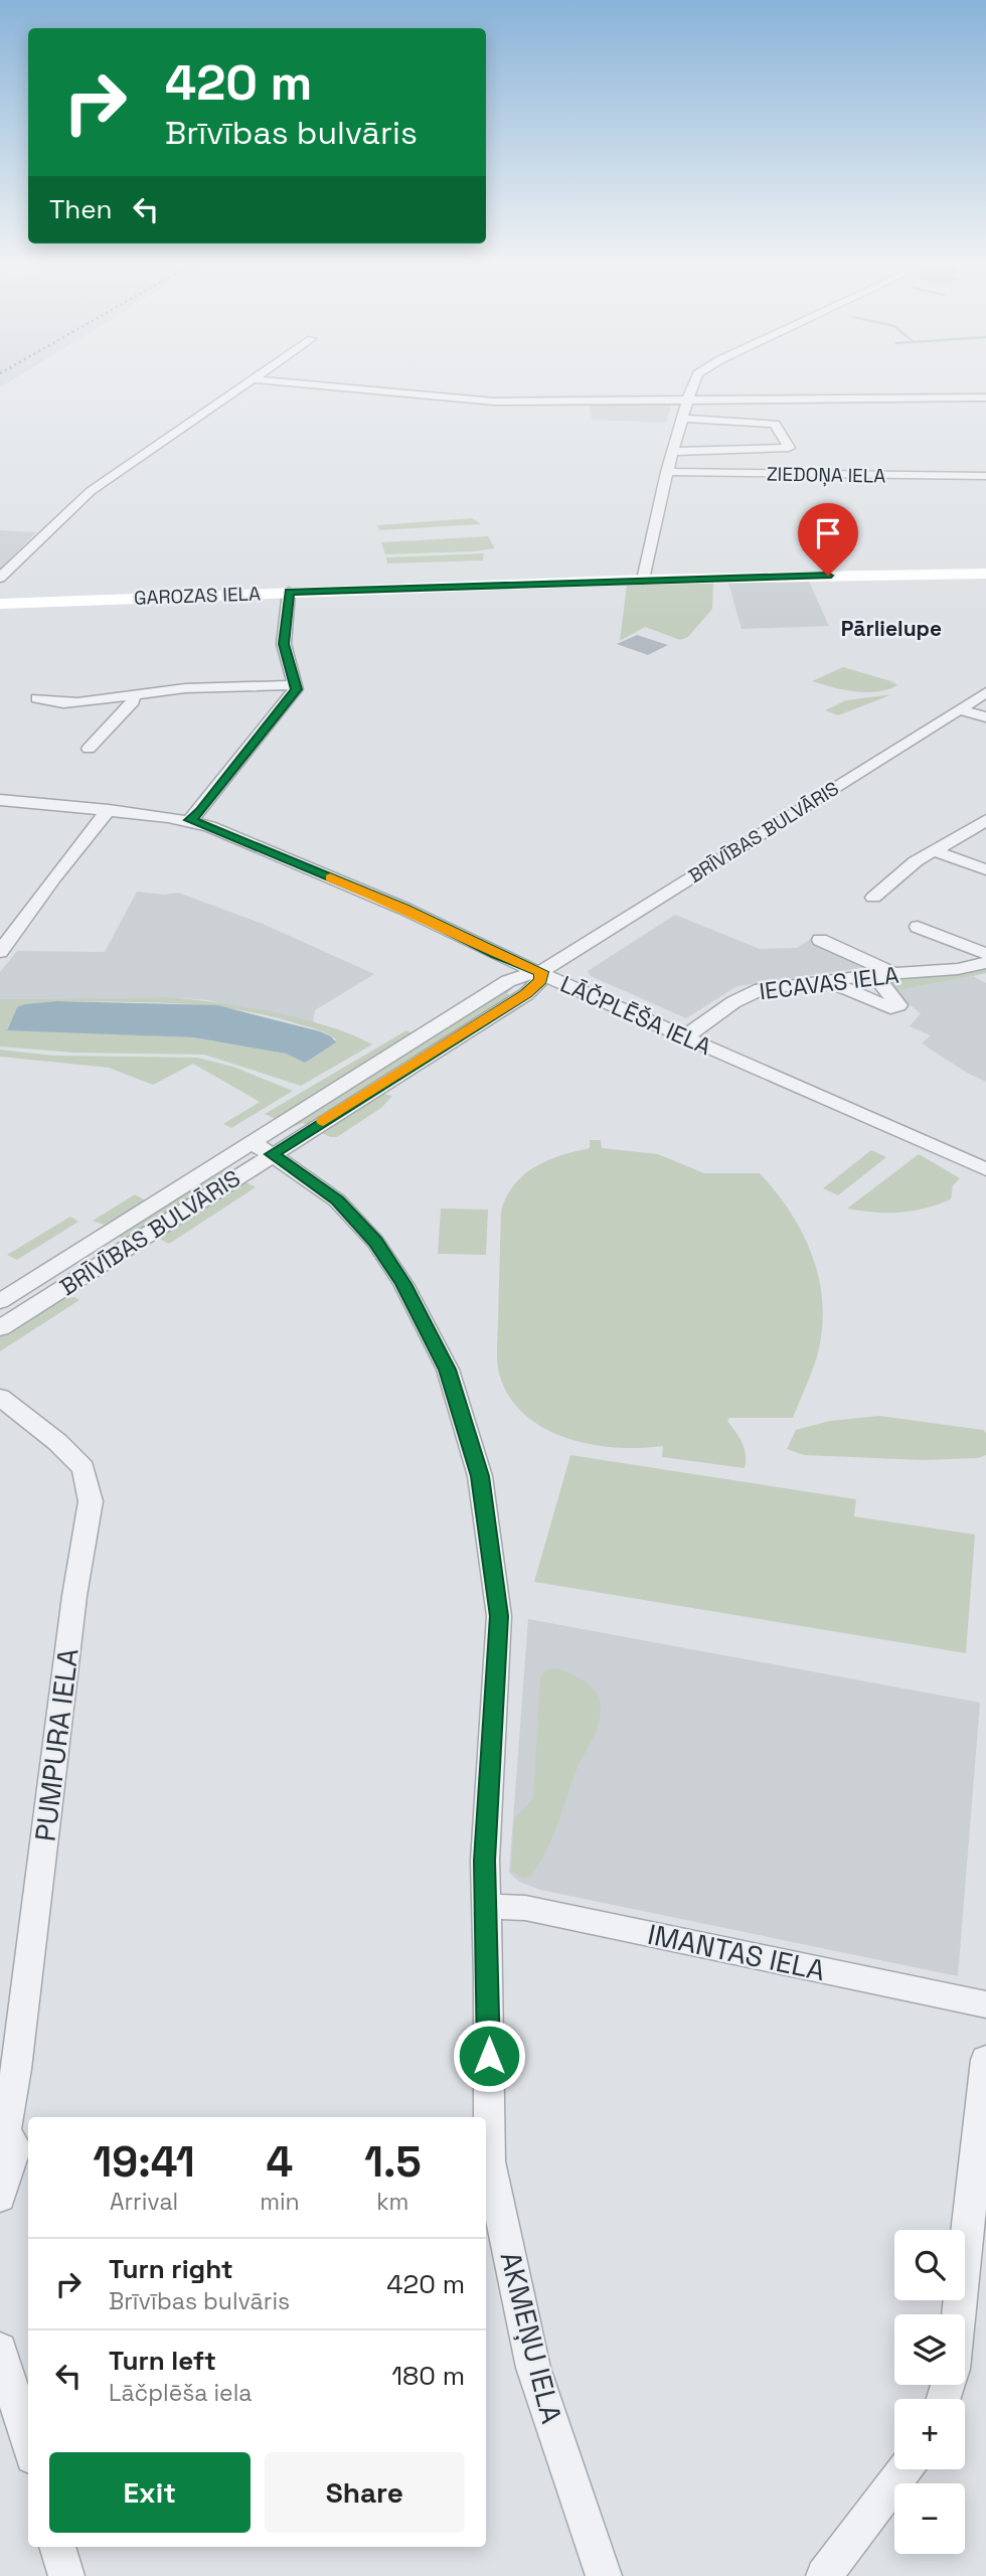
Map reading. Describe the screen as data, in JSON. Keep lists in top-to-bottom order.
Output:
{
  "streets": {
    "main road": ["GAROZAS IELA"],
    "street": [
      "ZIEDOŅA IELA",
      "BRĪVĪBAS BULVĀRIS",
      "IECAVAS IELA",
      "LĀČPLĒŠA IELA",
      "PUMPURA IELA",
      "IMANTAS IELA",
      "AKMEŅU IELA"
    ]
  },
  "crossings": [
    ["BRĪVĪBAS BULVĀRIS", "LĀČPLĒŠA IELA"],
    ["BRĪVĪBAS BULVĀRIS", "AKMEŅU IELA"],
    ["IECAVAS IELA", "LĀČPLĒŠA IELA"],
    ["IMANTAS IELA", "AKMEŅU IELA"]
  ],
  "districts": ["Pārlielupe"],
  "page": {
    "turn": ["420 m", "Brīvības bulvāris"],
    "then": "Then",
    "eta": [
      "19:41",
      "Arrival",
      "4",
      "min",
      "1.5",
      "km"
    ],
    "map_buttons": ["+", "−"],
    "list": [
      {
        "name": "Turn right",
        "note": "Brīvības bulvāris",
        "value": "420 m"
      },
      {
        "name": "Turn left",
        "note": "Lāčplēša iela",
        "value": "180 m"
      }
    ],
    "buttons": ["Exit", "Share"]
  }
}
